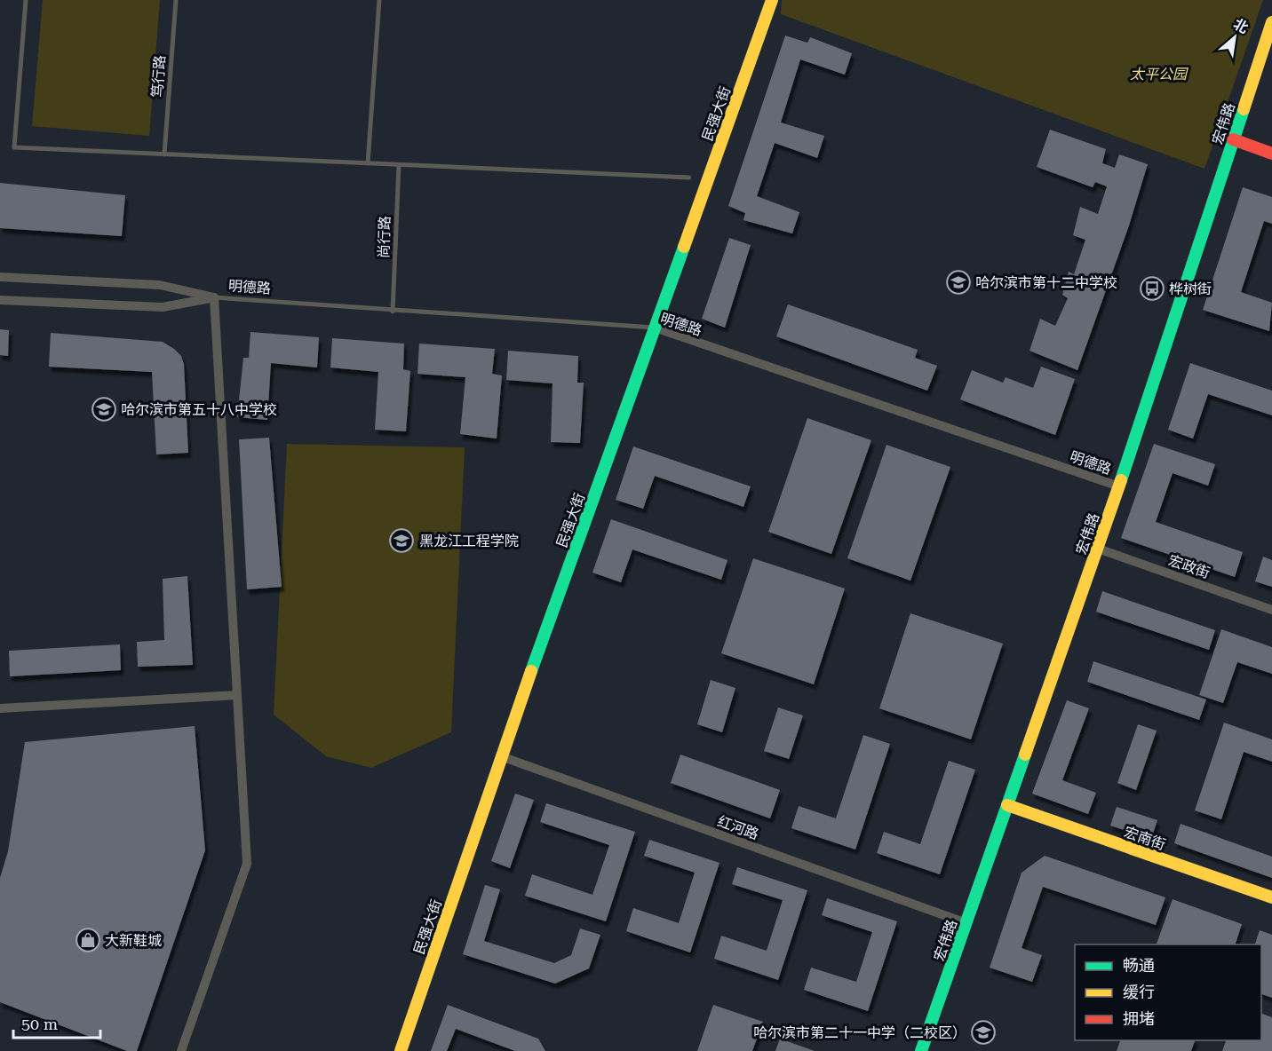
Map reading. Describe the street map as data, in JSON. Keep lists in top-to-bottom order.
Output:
{
  "streets": {
    "street": [
      "民强大街",
      "宏伟路",
      "明德路",
      "宏政街",
      "红河路",
      "宏南街"
    ],
    "lane": ["笃行路", "尚行路"]
  },
  "crossings": [
    ["民强大街", "明德路"],
    ["民强大街", "红河路"],
    ["宏伟路", "明德路"],
    ["宏伟路", "宏政街"],
    ["宏伟路", "红河路"],
    ["宏伟路", "宏南街"],
    ["尚行路", "明德路"]
  ],
  "parks": ["太平公园"],
  "places": {
    "school or university": [
      "哈尔滨市第十二中学校",
      "哈尔滨市第五十八中学校",
      "黑龙江工程学院",
      "哈尔滨市第二十一中学（二校区）"
    ],
    "bus stop": ["桦树街"],
    "shop": ["大新鞋城"]
  },
  "legend": ["畅通", "缓行", "拥堵"],
  "scale_bar": "50 m",
  "north": "top right"
}
